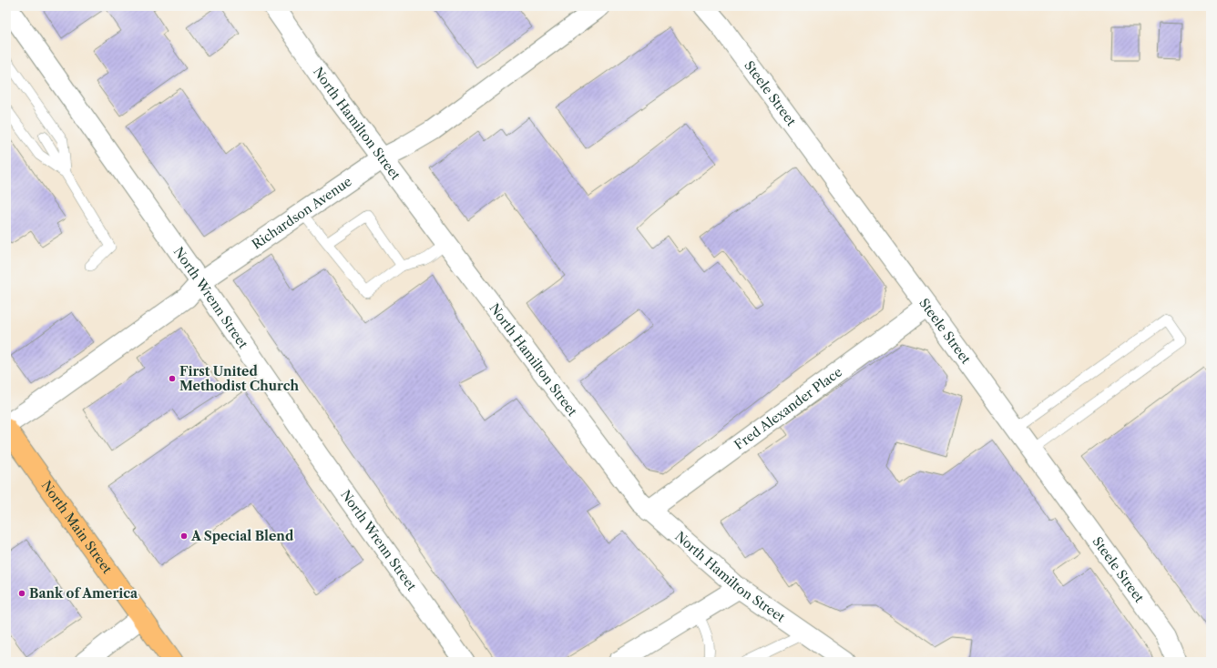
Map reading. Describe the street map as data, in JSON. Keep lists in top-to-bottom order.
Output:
{
  "streets": {
    "main road": ["North Main Street"],
    "street": [
      "Steele Street",
      "North Hamilton Street",
      "Richardson Avenue",
      "North Wrenn Street",
      "Fred Alexander Place"
    ]
  },
  "crossings": [
    ["Steele Street", "Fred Alexander Place"],
    ["North Hamilton Street", "Richardson Avenue"],
    ["North Hamilton Street", "Fred Alexander Place"],
    ["Richardson Avenue", "North Wrenn Street"]
  ],
  "places": ["First United Methodist Church", "A Special Blend", "Bank of America"]
}
